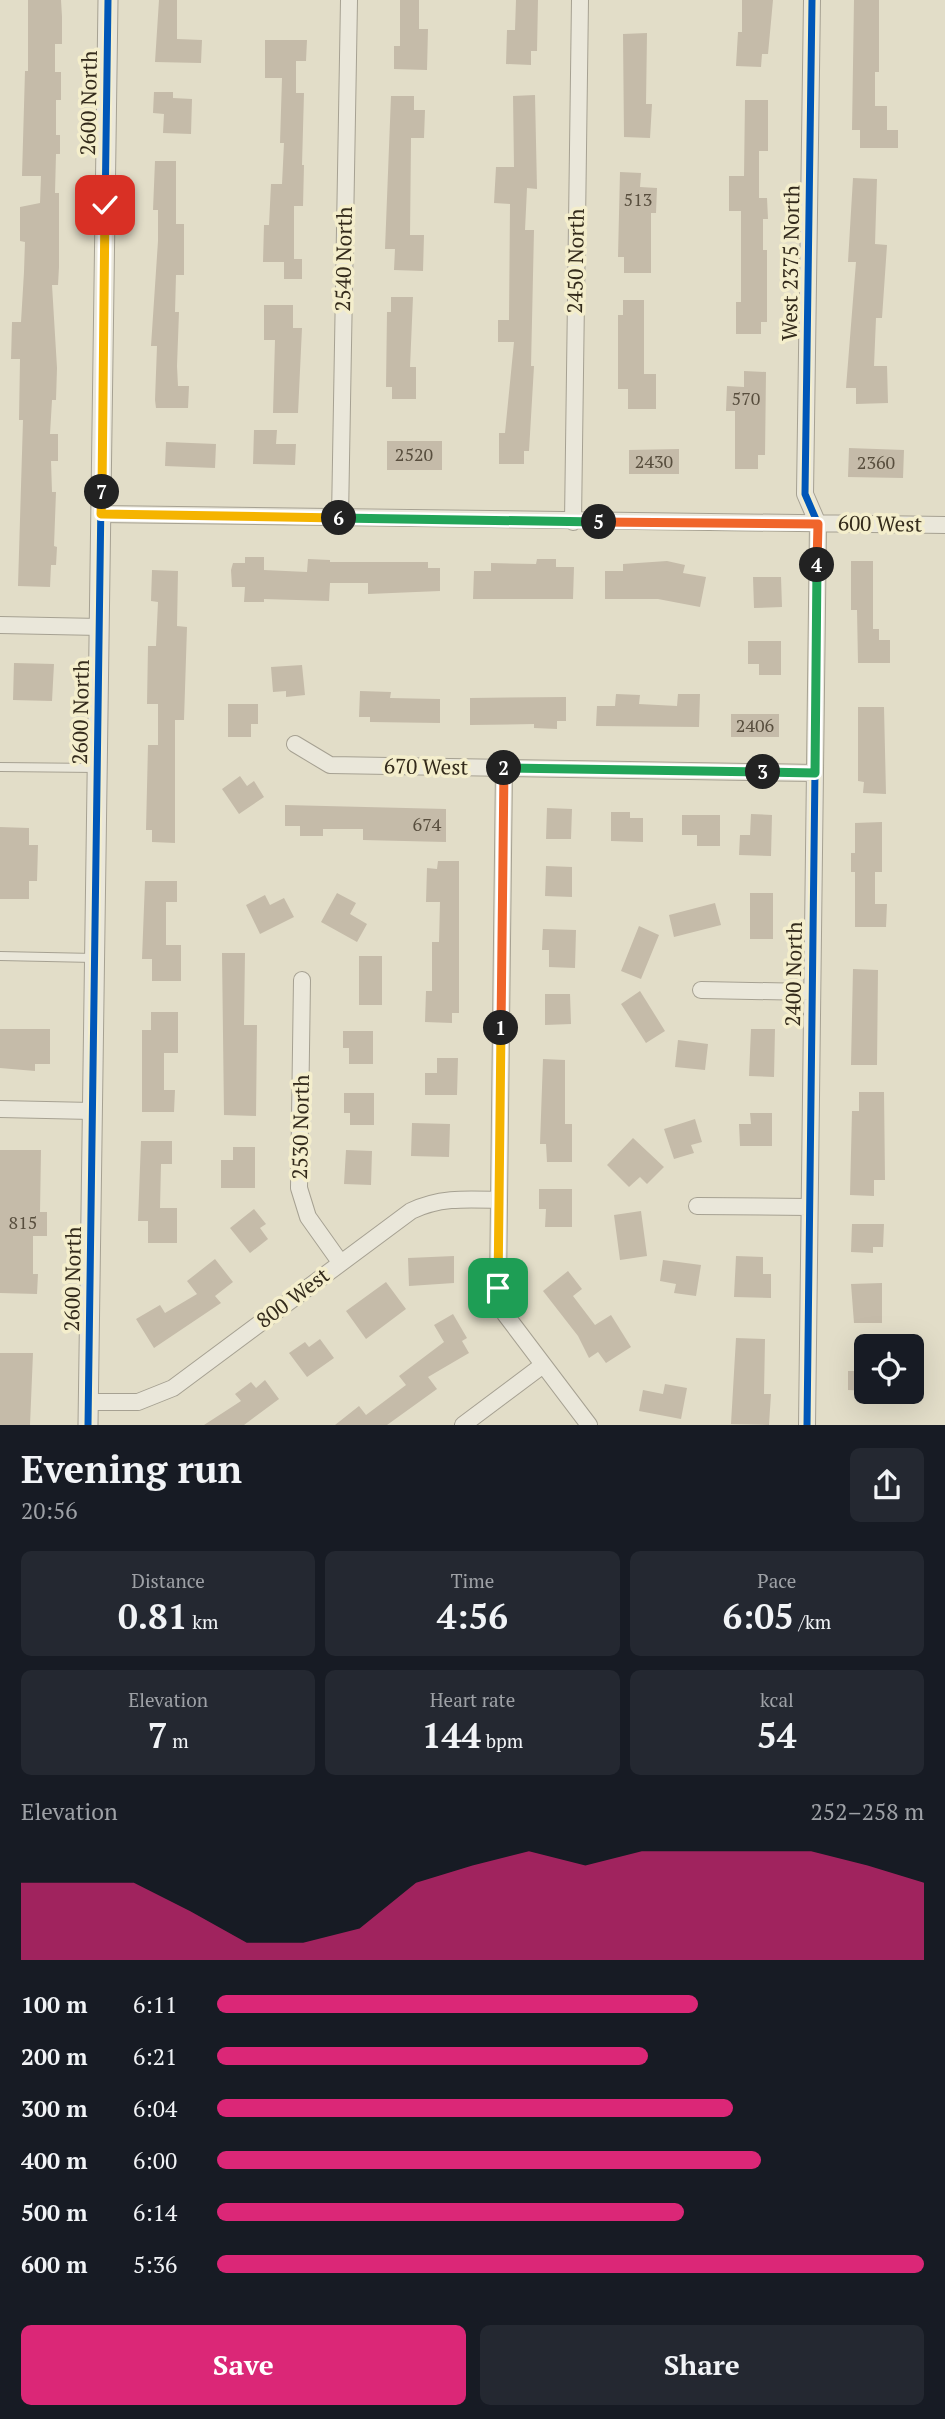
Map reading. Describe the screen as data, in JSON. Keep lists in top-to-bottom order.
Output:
{
  "streets": {
    "street": [
      "2600 North",
      "2540 North",
      "2450 North",
      "West 2375 North",
      "600 West",
      "670 West",
      "2400 North",
      "2530 North",
      "800 West"
    ]
  },
  "crossings": [
    ["2600 North", "600 West"],
    ["2600 North", "800 West"],
    ["2540 North", "600 West"],
    ["2450 North", "600 West"],
    ["West 2375 North", "600 West"],
    ["West 2375 North", "2400 North"],
    ["600 West", "2400 North"],
    ["670 West", "2400 North"],
    ["2530 North", "800 West"]
  ],
  "house_numbers": [
    "513",
    "570",
    "2520",
    "2430",
    "2360",
    "2406",
    "674",
    "815"
  ],
  "page": {
    "pins": [
      "7",
      "6",
      "5",
      "4",
      "2",
      "3",
      "1"
    ],
    "heading": ["Evening run", "20:56"],
    "stats": [
      ["Distance", "0.81 km"],
      ["Time", "4:56"],
      ["Pace", "6:05 /km"],
      ["Elevation", "7 m"],
      ["Heart rate", "144 bpm"],
      ["kcal", "54"]
    ],
    "chart": ["Elevation", "252–258 m"],
    "list": [
      {
        "name": "100 m",
        "note": "6:11"
      },
      {
        "name": "200 m",
        "note": "6:21"
      },
      {
        "name": "300 m",
        "note": "6:04"
      },
      {
        "name": "400 m",
        "note": "6:00"
      },
      {
        "name": "500 m",
        "note": "6:14"
      },
      {
        "name": "600 m",
        "note": "5:36"
      }
    ],
    "buttons": ["Save", "Share"]
  }
}
